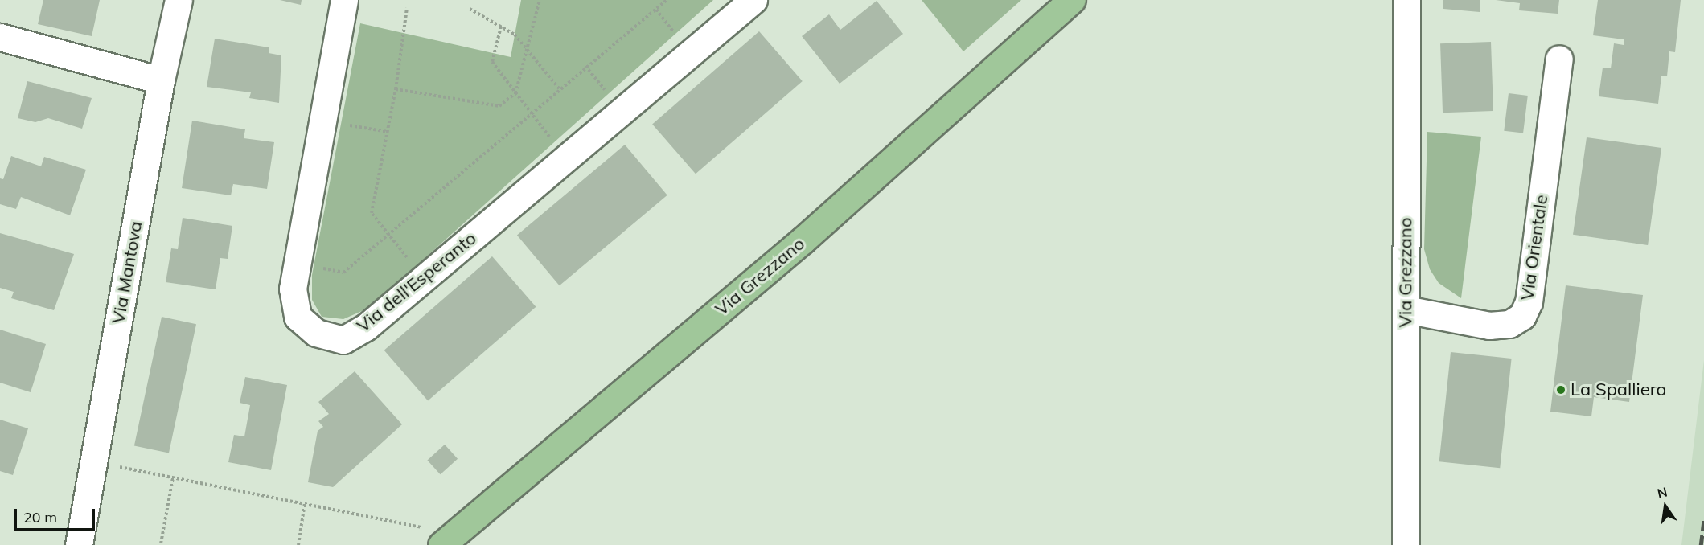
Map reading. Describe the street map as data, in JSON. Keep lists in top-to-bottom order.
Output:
{
  "streets": {
    "main road": ["Via Grezzano"],
    "street": ["Via Orientale", "Via Mantova", "Via dell'Esperanto"]
  },
  "crossings": [
    ["Via Orientale", "Via Grezzano"]
  ],
  "places": ["La Spalliera"],
  "scale_bar": "20 m",
  "north": "top"
}
